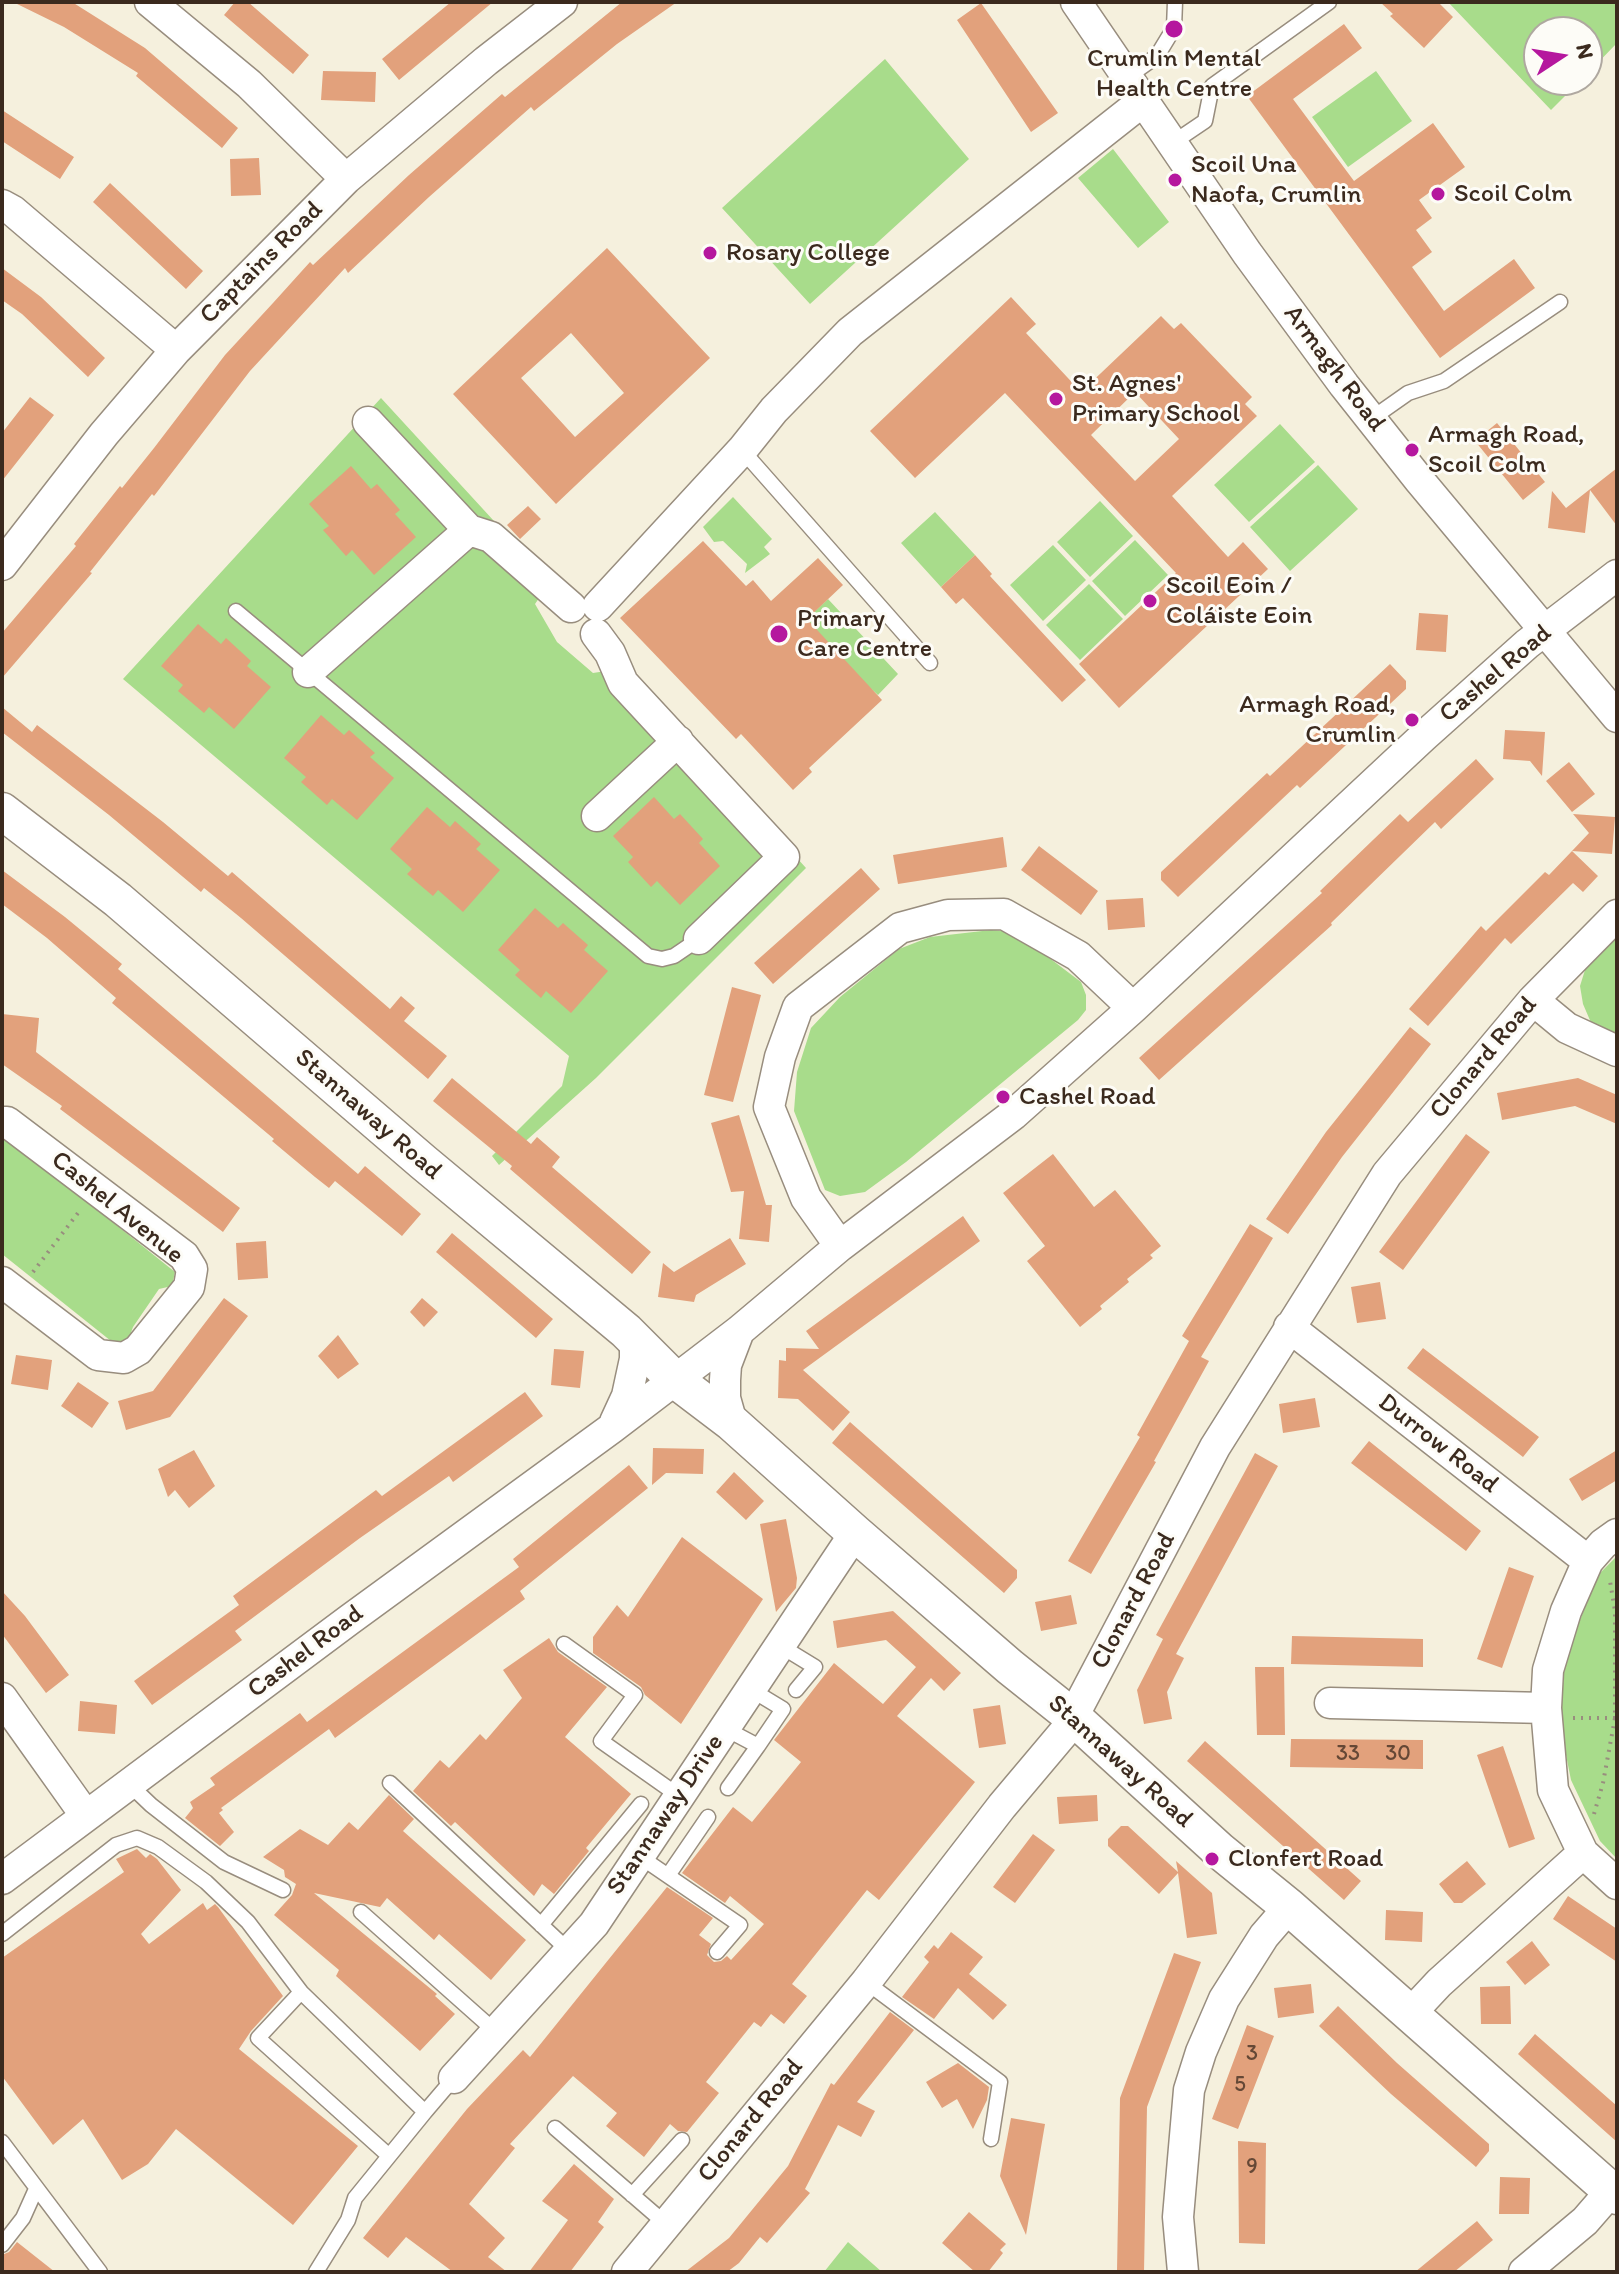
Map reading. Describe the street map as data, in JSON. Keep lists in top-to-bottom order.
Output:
{
  "streets": {
    "street": [
      "Captains Road",
      "Armagh Road",
      "Cashel Road",
      "Clonard Road",
      "Stannaway Road",
      "Cashel Avenue",
      "Durrow Road",
      "Stannaway Drive"
    ]
  },
  "crossings": [
    ["Armagh Road", "Cashel Road"],
    ["Cashel Road", "Stannaway Road"],
    ["Clonard Road", "Stannaway Road"],
    ["Clonard Road", "Durrow Road"],
    ["Stannaway Road", "Stannaway Drive"]
  ],
  "places": [
    "Crumlin Mental Health Centre",
    "Scoil Una Naofa, Crumlin",
    "Scoil Colm",
    "Rosary College",
    "St. Agnes' Primary School",
    "Armagh Road, Scoil Colm",
    "Scoil Eoin / Coláiste Eoin",
    "Primary Care Centre",
    "Armagh Road, Crumlin",
    "Cashel Road",
    "Clonfert Road"
  ],
  "house_numbers": [
    "33",
    "30",
    "3",
    "5",
    "9"
  ],
  "north": "right"
}
